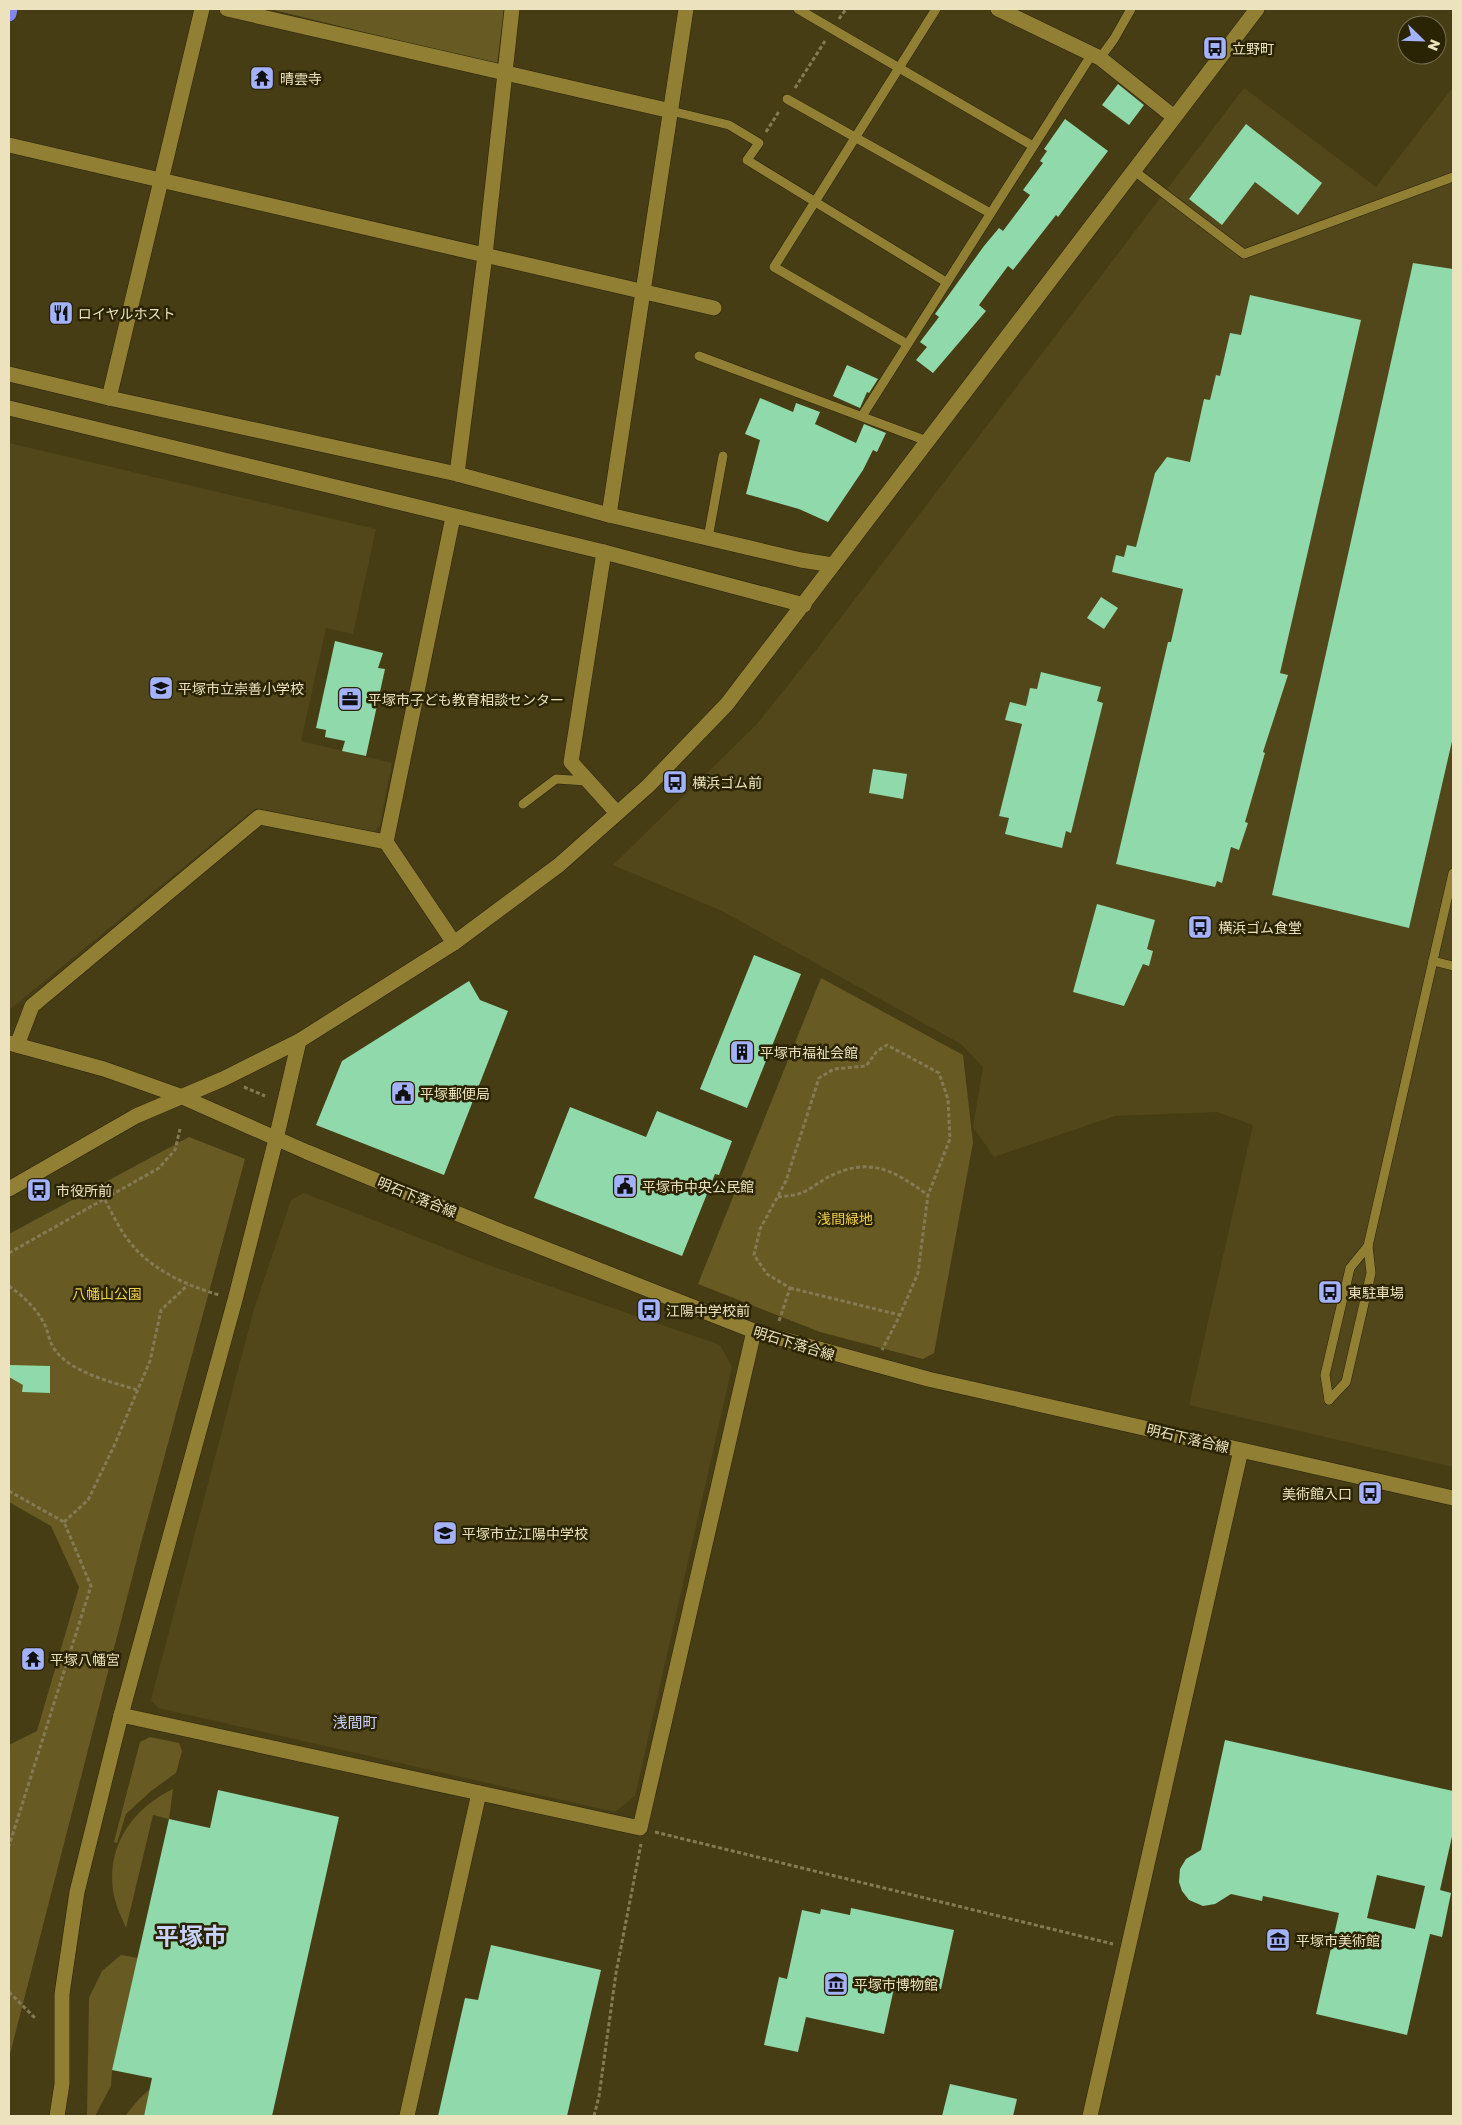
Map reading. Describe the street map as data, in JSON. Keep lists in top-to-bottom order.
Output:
{
  "streets": {
    "street": ["明石下落合線"]
  },
  "districts": ["浅間町", "平塚市"],
  "parks": ["浅間緑地", "八幡山公園"],
  "places": {
    "bus stop": [
      "立野町",
      "横浜ゴム前",
      "横浜ゴム食堂",
      "市役所前",
      "東駐車場",
      "江陽中学校前",
      "美術館入口"
    ],
    "temple": ["晴雲寺", "平塚八幡宮"],
    "restaurant": ["ロイヤルホスト"],
    "school or university": ["平塚市立崇善小学校", "平塚市立江陽中学校"],
    "office": ["平塚市子ども教育相談センター"],
    "building": ["平塚市福祉会館"],
    "public building": ["平塚郵便局", "平塚市中央公民館"],
    "museum": ["平塚市美術館", "平塚市博物館"]
  },
  "north": "bottom right"
}
